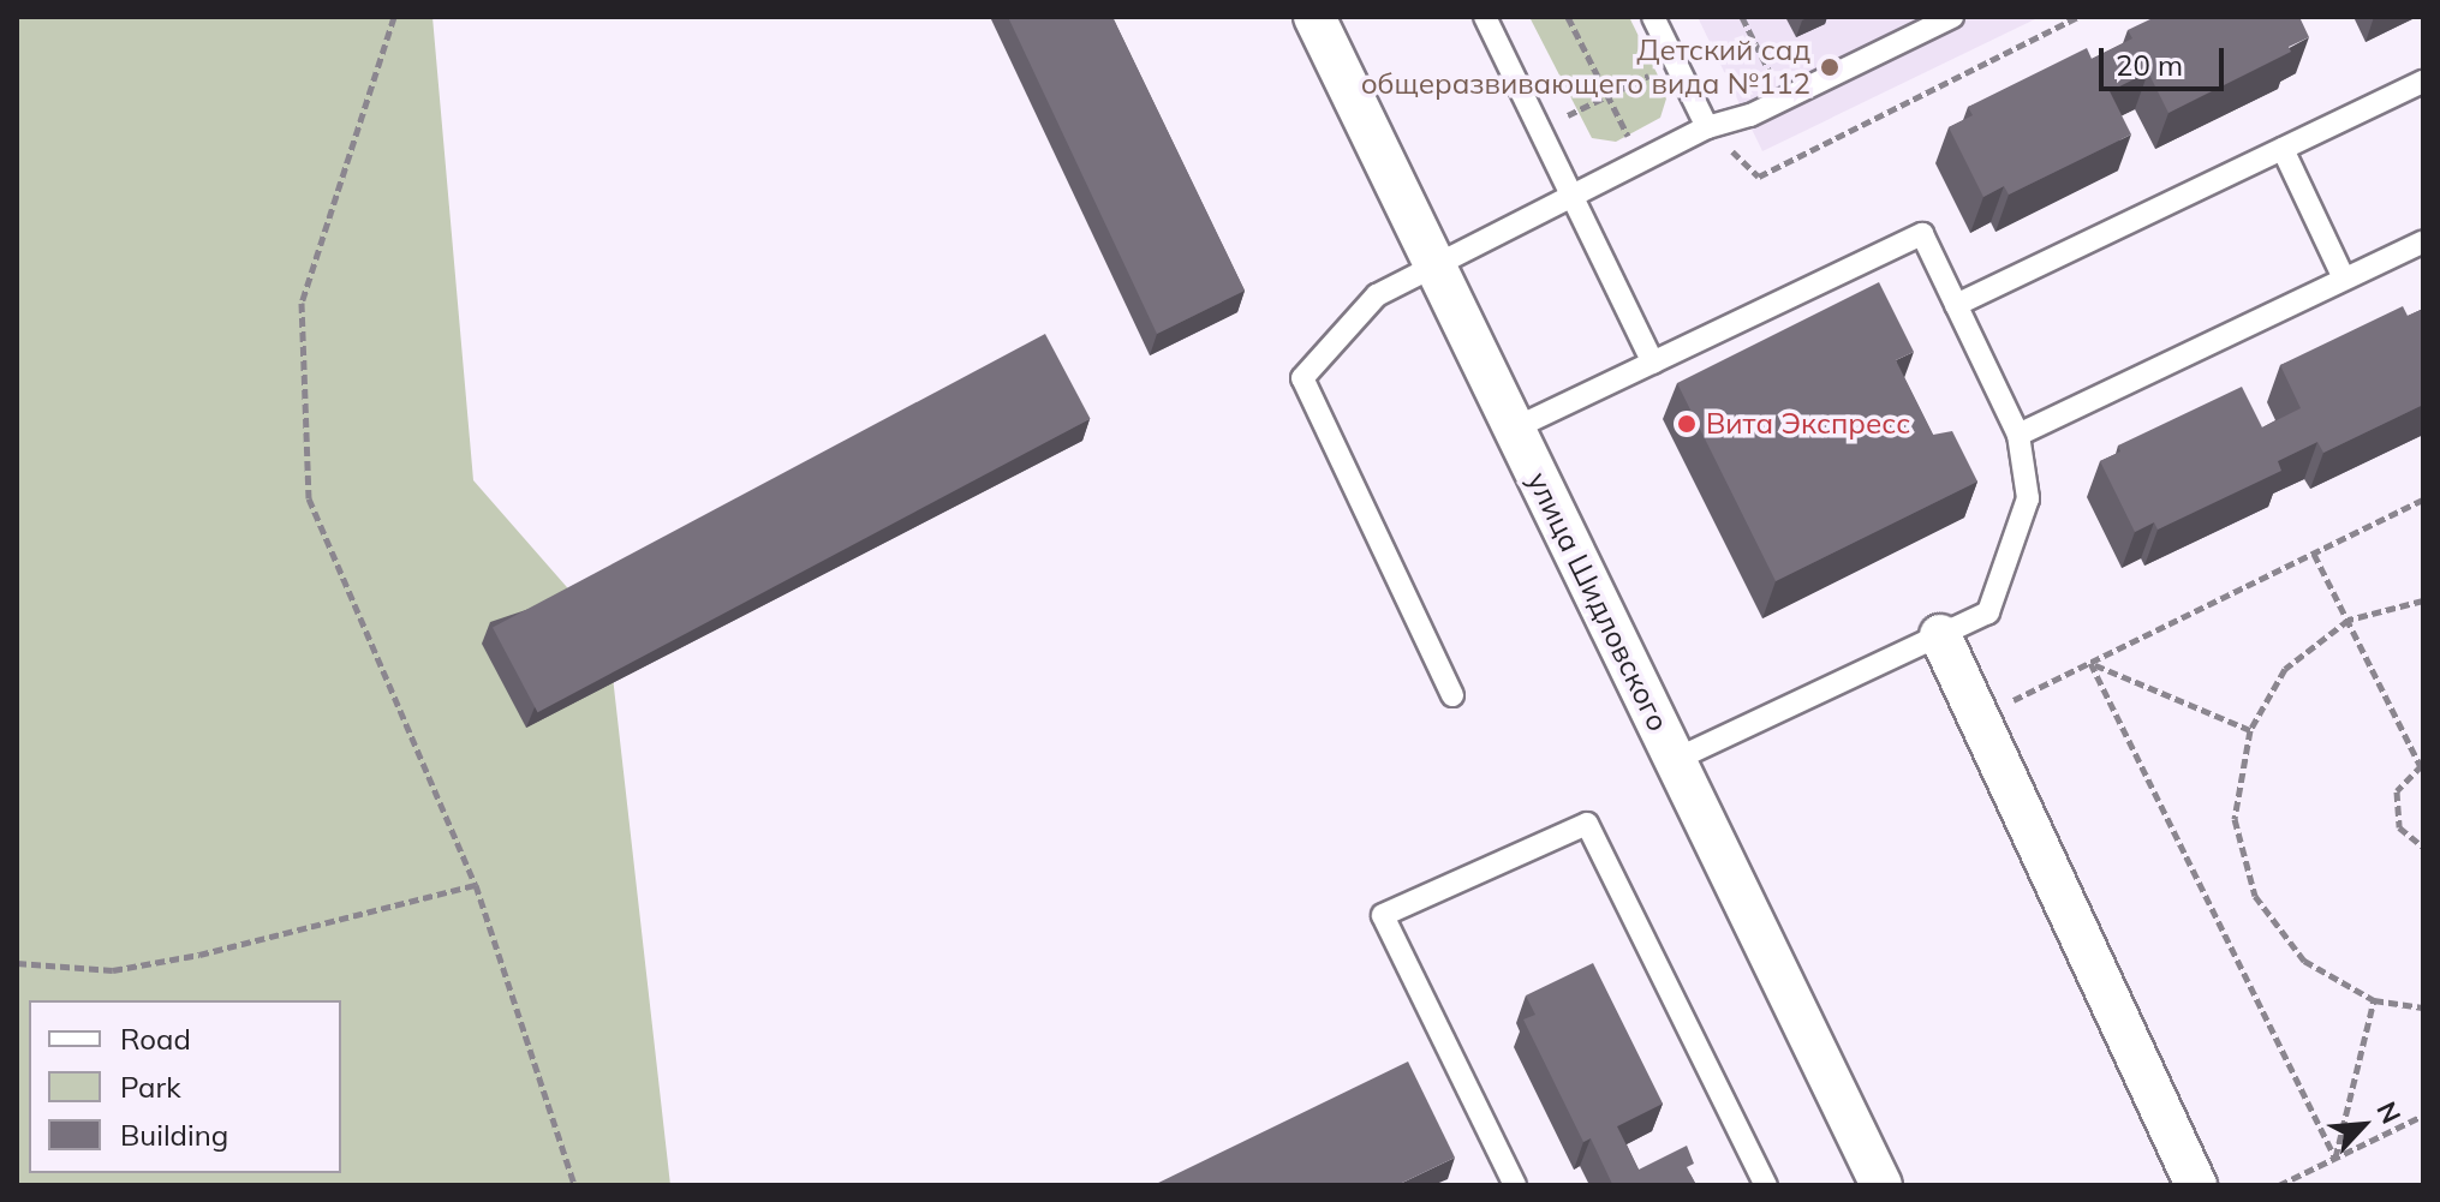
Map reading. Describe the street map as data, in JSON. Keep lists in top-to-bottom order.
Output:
{
  "streets": {
    "street": ["улица Шидловского"]
  },
  "places": ["Детский сад общеразвивающего вида №112", "Вита Экспресс"],
  "legend": ["Road", "Park", "Building"],
  "scale_bar": "20 m",
  "north": "top right"
}
